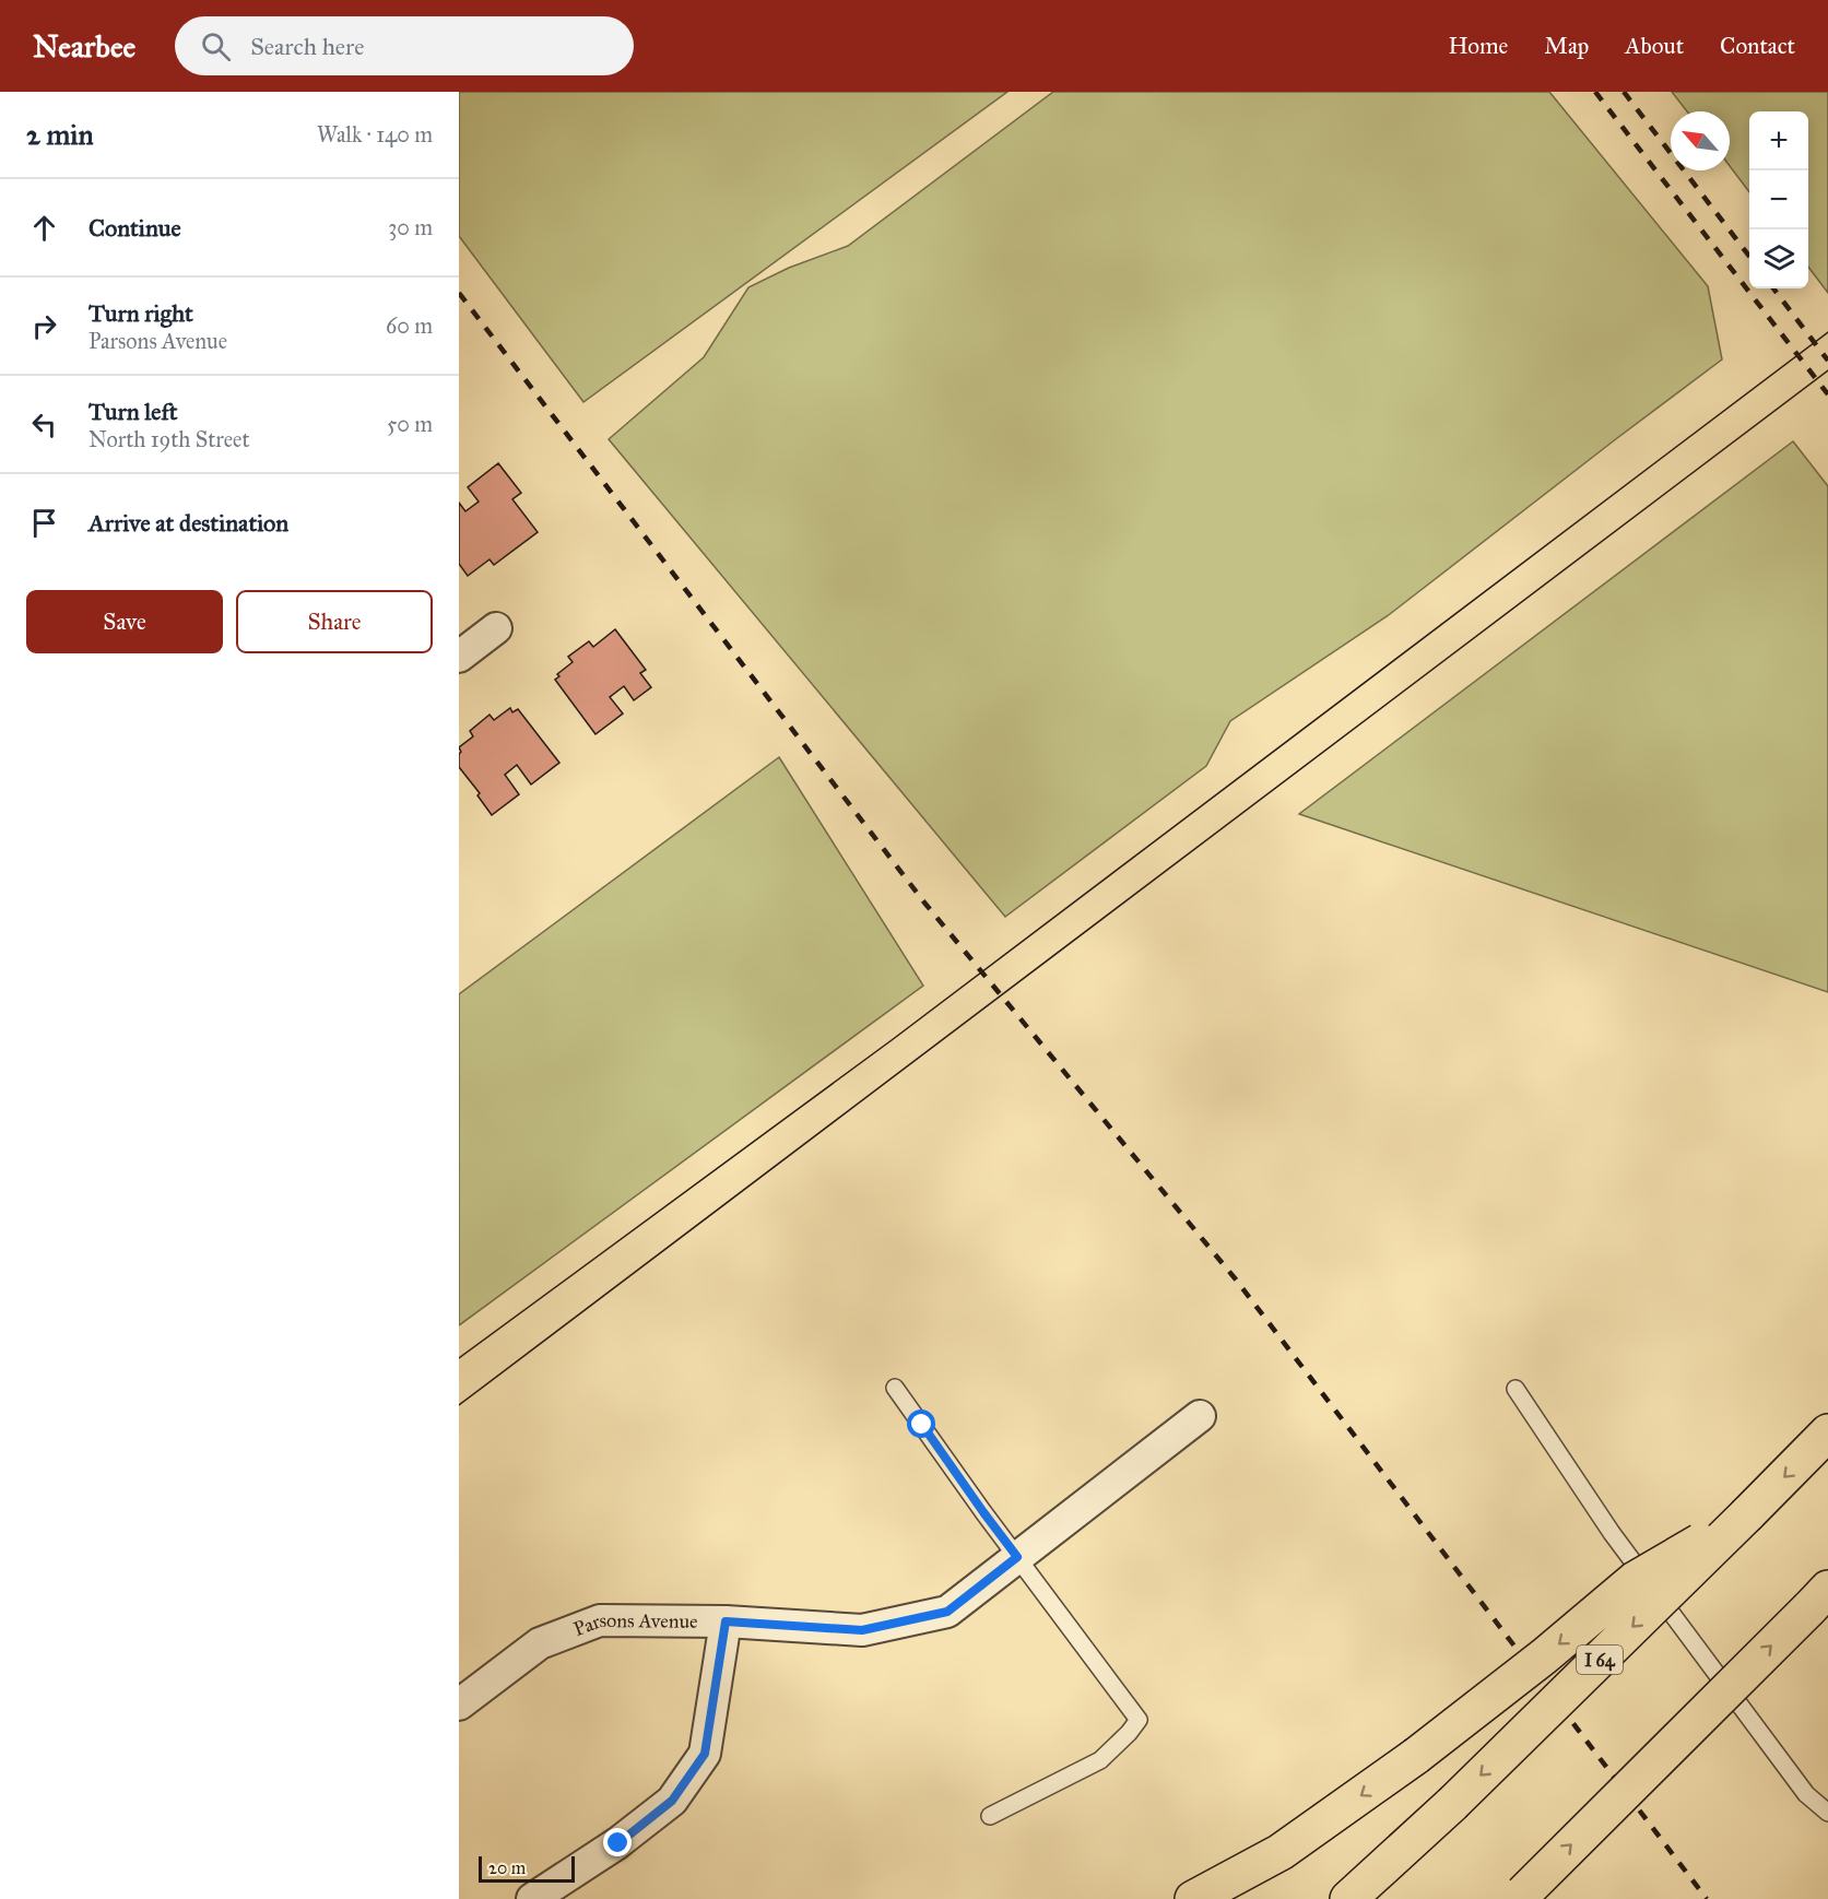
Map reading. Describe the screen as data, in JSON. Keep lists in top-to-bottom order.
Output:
{
  "streets": {
    "highway": ["I 64"],
    "street": ["Parsons Avenue"]
  },
  "scale_bar": "20 m",
  "north": "top left",
  "page": {
    "header": "Nearbee",
    "search": "Search here",
    "nav": [
      "Home",
      "Map",
      "About",
      "Contact"
    ],
    "heading": ["2 min", "Walk · 140 m"],
    "map_buttons": ["+", "−"],
    "list": [
      ["Continue", "30 m"],
      ["Turn right", "Parsons Avenue", "60 m"],
      ["Turn left", "North 19th Street", "50 m"],
      "Arrive at destination"
    ],
    "buttons": ["Save", "Share"],
    "scale": "20 m"
  }
}
